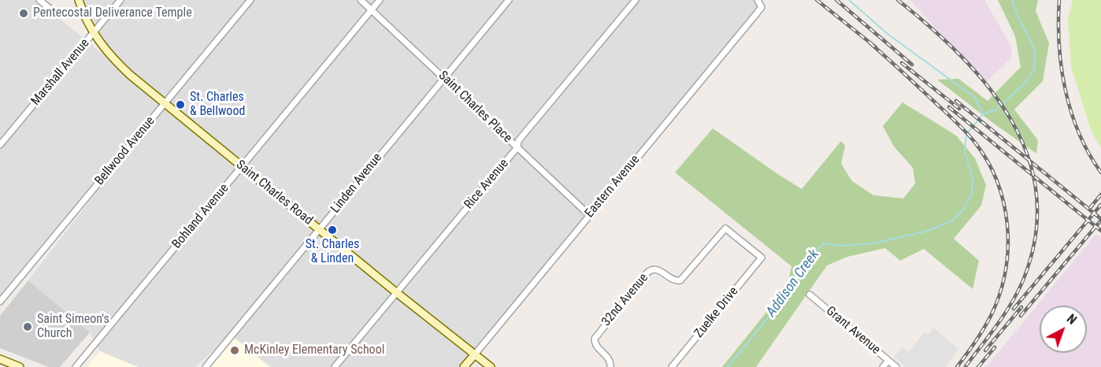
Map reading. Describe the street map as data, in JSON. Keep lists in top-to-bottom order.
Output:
{
  "streets": {
    "main road": ["Eastern Avenue", "Saint Charles Road"],
    "street": [
      "Marshall Avenue",
      "Saint Charles Place",
      "Bellwood Avenue",
      "Linden Avenue",
      "Rice Avenue",
      "Bohland Avenue",
      "32nd Avenue",
      "Zuelke Drive",
      "Grant Avenue"
    ]
  },
  "crossings": [
    ["Marshall Avenue", "Saint Charles Road"],
    ["Saint Charles Place", "Linden Avenue"],
    ["Saint Charles Place", "Rice Avenue"],
    ["Saint Charles Place", "Eastern Avenue"],
    ["Saint Charles Place", "Bohland Avenue"],
    ["Bellwood Avenue", "Saint Charles Road"],
    ["Linden Avenue", "Saint Charles Road"],
    ["Rice Avenue", "Saint Charles Road"],
    ["Eastern Avenue", "Saint Charles Road"],
    ["Saint Charles Road", "Bohland Avenue"],
    ["32nd Avenue", "Zuelke Drive"]
  ],
  "water": ["Addison Creek"],
  "places": [
    "Pentecostal Deliverance Temple",
    "St. Charles & Bellwood",
    "St. Charles & Linden",
    "Saint Simeon's Church",
    "McKinley Elementary School"
  ],
  "north": "top right"
}
